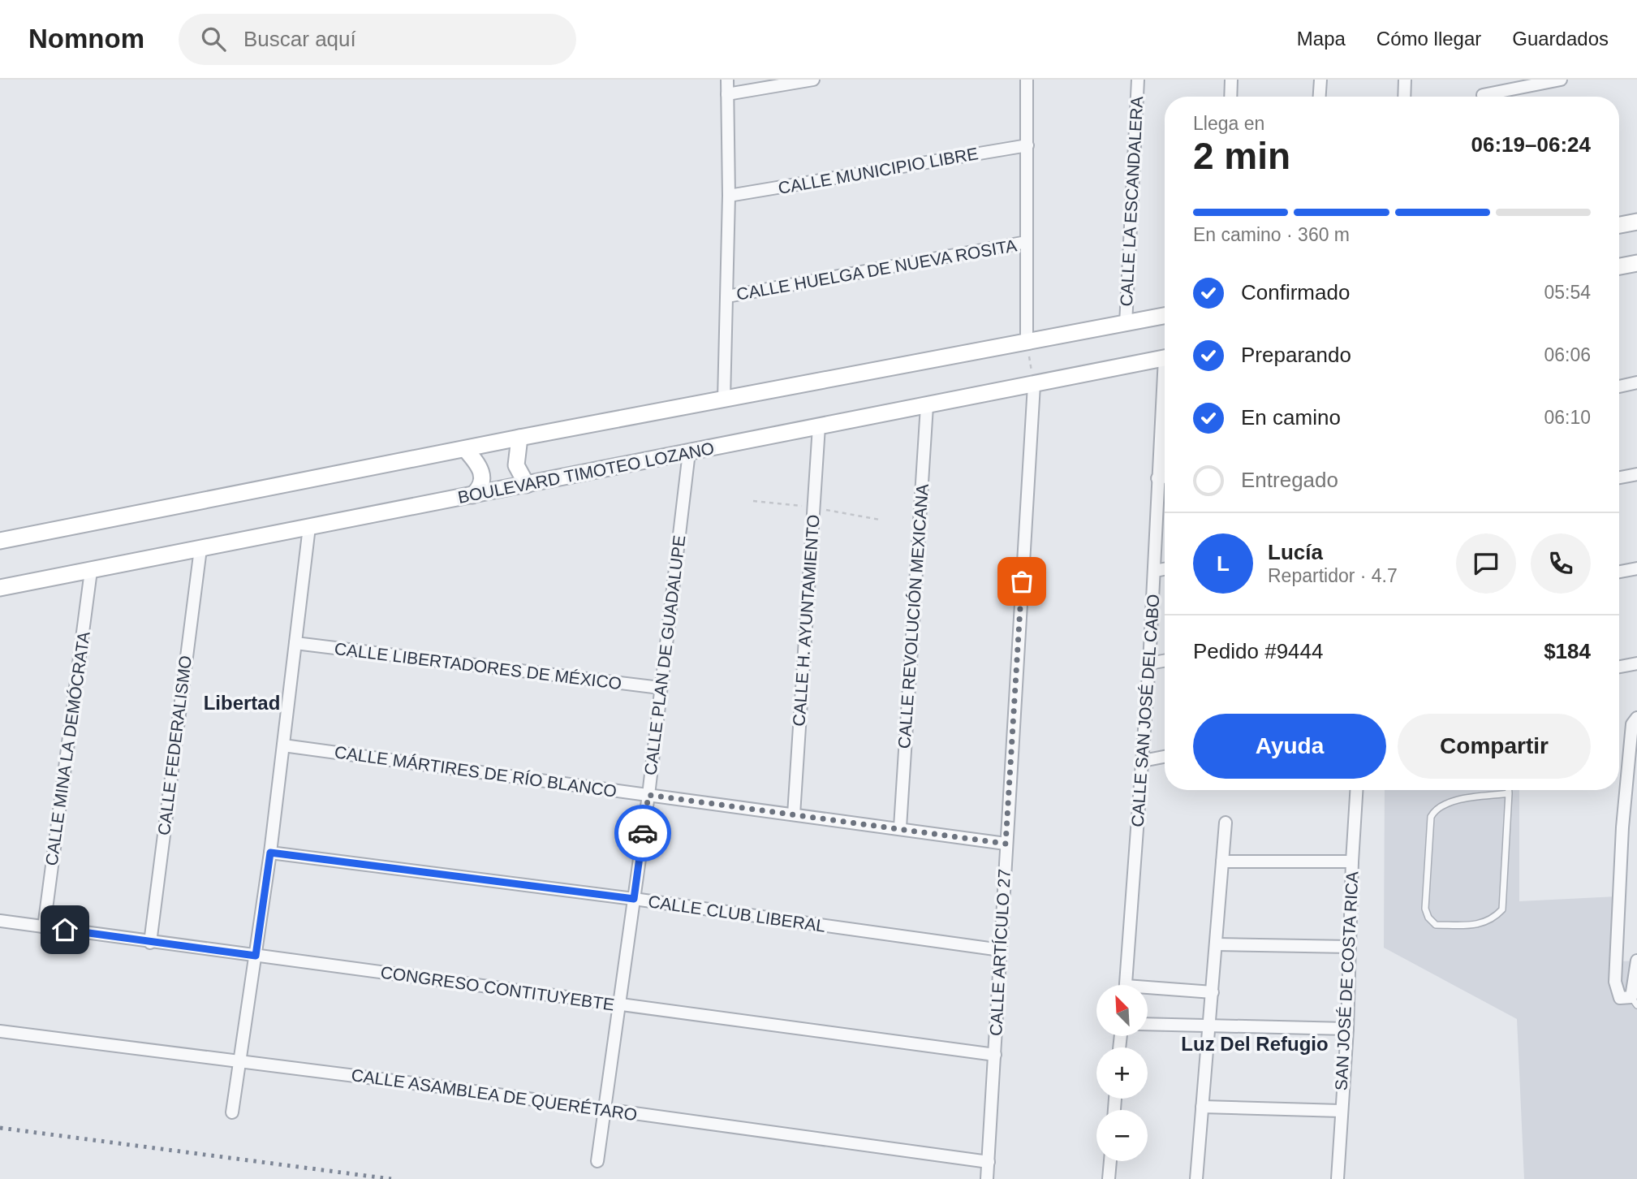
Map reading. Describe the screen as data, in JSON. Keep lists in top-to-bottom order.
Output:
{
  "streets": {
    "main road": ["BOULEVARD TIMOTEO LOZANO"],
    "street": [
      "CALLE MUNICIPIO LIBRE",
      "CALLE LA ESCANDALERA",
      "CALLE HUELGA DE NUEVA ROSITA",
      "CALLE REVOLUCIÓN MEXICANA",
      "CALLE H. AYUNTAMIENTO",
      "CALLE PLAN DE GUADALUPE",
      "CALLE LIBERTADORES DE MÉXICO",
      "CALLE SAN JOSÉ DEL CABO",
      "CALLE FEDERALISMO",
      "CALLE MINA LA DEMÓCRATA",
      "CALLE MÁRTIRES DE RÍO BLANCO",
      "CALLE CLUB LIBERAL",
      "CALLE ARTÍCULO 27",
      "SAN JOSÉ DE COSTA RICA",
      "CONGRESO CONTITUYEBTE",
      "CALLE ASAMBLEA DE QUERÉTARO"
    ]
  },
  "crossings": [
    ["BOULEVARD TIMOTEO LOZANO", "CALLE REVOLUCIÓN MEXICANA"],
    ["BOULEVARD TIMOTEO LOZANO", "CALLE H. AYUNTAMIENTO"],
    ["BOULEVARD TIMOTEO LOZANO", "CALLE PLAN DE GUADALUPE"],
    ["BOULEVARD TIMOTEO LOZANO", "CALLE FEDERALISMO"],
    ["BOULEVARD TIMOTEO LOZANO", "CALLE MINA LA DEMÓCRATA"],
    ["BOULEVARD TIMOTEO LOZANO", "CALLE ARTÍCULO 27"],
    ["CALLE REVOLUCIÓN MEXICANA", "CALLE MÁRTIRES DE RÍO BLANCO"],
    ["CALLE H. AYUNTAMIENTO", "CALLE MÁRTIRES DE RÍO BLANCO"],
    ["CALLE PLAN DE GUADALUPE", "CALLE LIBERTADORES DE MÉXICO"],
    ["CALLE PLAN DE GUADALUPE", "CALLE MÁRTIRES DE RÍO BLANCO"],
    ["CALLE PLAN DE GUADALUPE", "CALLE CLUB LIBERAL"],
    ["CALLE PLAN DE GUADALUPE", "CONGRESO CONTITUYEBTE"],
    ["CALLE PLAN DE GUADALUPE", "CALLE ASAMBLEA DE QUERÉTARO"],
    ["CALLE FEDERALISMO", "CONGRESO CONTITUYEBTE"],
    ["CALLE MINA LA DEMÓCRATA", "CONGRESO CONTITUYEBTE"],
    ["CALLE MÁRTIRES DE RÍO BLANCO", "CALLE ARTÍCULO 27"],
    ["CALLE CLUB LIBERAL", "CALLE ARTÍCULO 27"],
    ["CALLE ARTÍCULO 27", "CONGRESO CONTITUYEBTE"],
    ["CALLE ARTÍCULO 27", "CALLE ASAMBLEA DE QUERÉTARO"]
  ],
  "districts": ["Libertad", "Luz Del Refugio"],
  "north": "top left",
  "page": {
    "header": "Nomnom",
    "search": "Buscar aquí",
    "nav": ["Mapa", "Cómo llegar", "Guardados"],
    "heading": ["2 min", "Llega en", "06:19–06:24"],
    "panel": [
      "Lucía",
      "Repartidor · 4.7",
      "Pedido #9444",
      "$184"
    ],
    "bar": "En camino · 360 m",
    "list": [
      ["Confirmado", "05:54"],
      ["Preparando", "06:06"],
      ["En camino", "06:10"],
      "Entregado"
    ],
    "round": "L",
    "buttons": ["Ayuda", "Compartir"],
    "map_buttons": ["+", "−"]
  }
}
